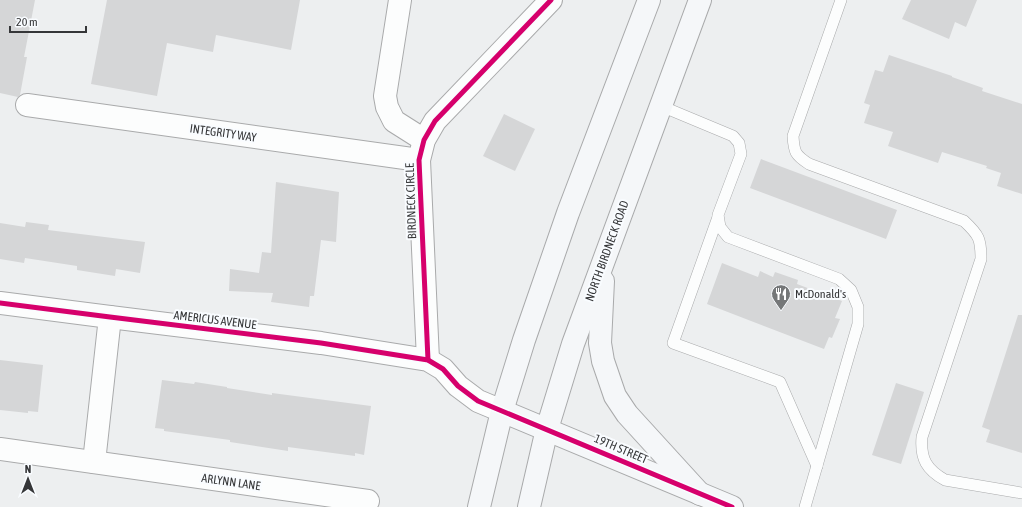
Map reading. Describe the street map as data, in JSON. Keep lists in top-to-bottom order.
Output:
{
  "streets": {
    "main road": ["NORTH BIRDNECK ROAD", "19TH STREET"],
    "street": [
      "INTEGRITY WAY",
      "BIRDNECK CIRCLE",
      "AMERICUS AVENUE",
      "ARLYNN LANE"
    ]
  },
  "crossings": [
    ["INTEGRITY WAY", "BIRDNECK CIRCLE"],
    ["BIRDNECK CIRCLE", "AMERICUS AVENUE"],
    ["NORTH BIRDNECK ROAD", "19TH STREET"]
  ],
  "places": {
    "restaurant": ["McDonald's"]
  },
  "scale_bar": "20 m",
  "north": "top"
}
